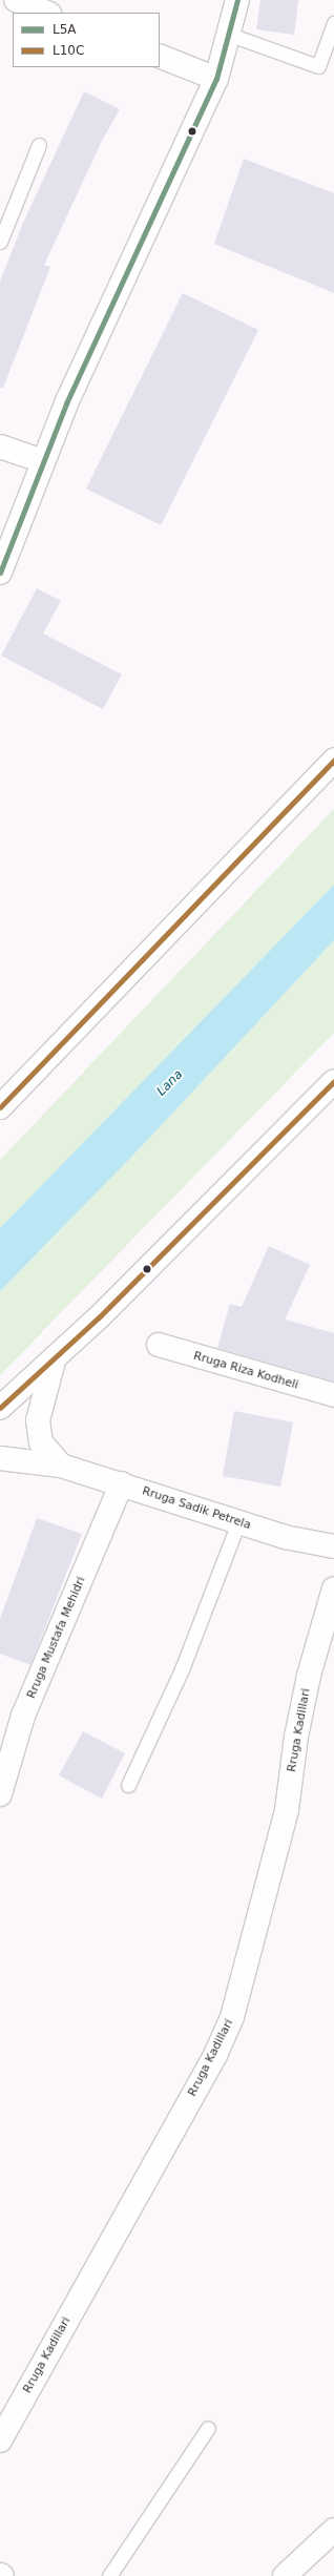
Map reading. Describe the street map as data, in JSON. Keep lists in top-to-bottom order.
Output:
{
  "streets": {
    "main road": [
      "Rruga Riza Kodheli",
      "Rruga Sadik Petrela",
      "Rruga Mustafa Mehidri",
      "Rruga Kadillari"
    ]
  },
  "crossings": [
    ["Rruga Sadik Petrela", "Rruga Mustafa Mehidri"]
  ],
  "water": ["Lana"],
  "lines": ["transit line L5A", "transit line L10C"],
  "legend": ["L5A", "L10C"]
}
